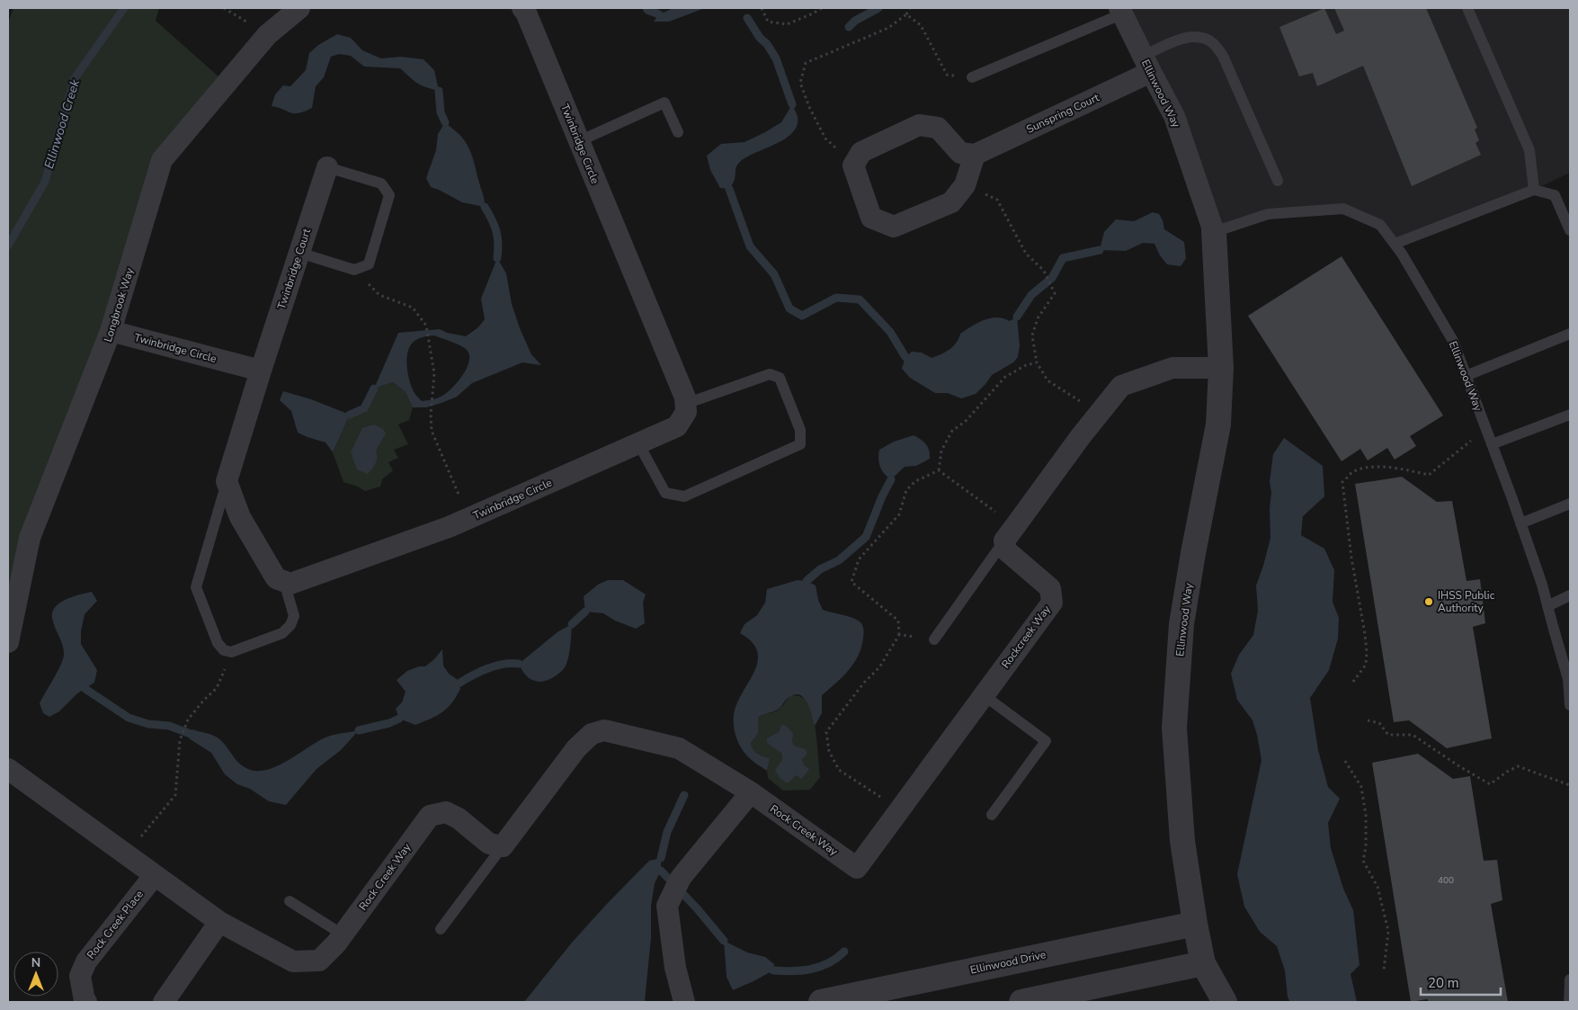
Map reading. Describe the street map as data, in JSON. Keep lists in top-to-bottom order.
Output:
{
  "streets": {
    "street": [
      "Ellinwood Way",
      "Sunspring Court",
      "Twinbridge Circle",
      "Twinbridge Court",
      "Longbrook Way",
      "Rockcreek Way",
      "Rock Creek Way",
      "Rock Creek Place",
      "Ellinwood Drive"
    ]
  },
  "crossings": [
    ["Ellinwood Way", "Sunspring Court"],
    ["Ellinwood Way", "Ellinwood Drive"],
    ["Twinbridge Circle", "Twinbridge Court"],
    ["Twinbridge Circle", "Longbrook Way"],
    ["Rockcreek Way", "Rock Creek Way"],
    ["Rock Creek Way", "Rock Creek Place"]
  ],
  "water": ["Ellinwood Creek"],
  "places": ["IHSS Public Authority"],
  "house_numbers": ["400"],
  "scale_bar": "20 m",
  "north": "top"
}
